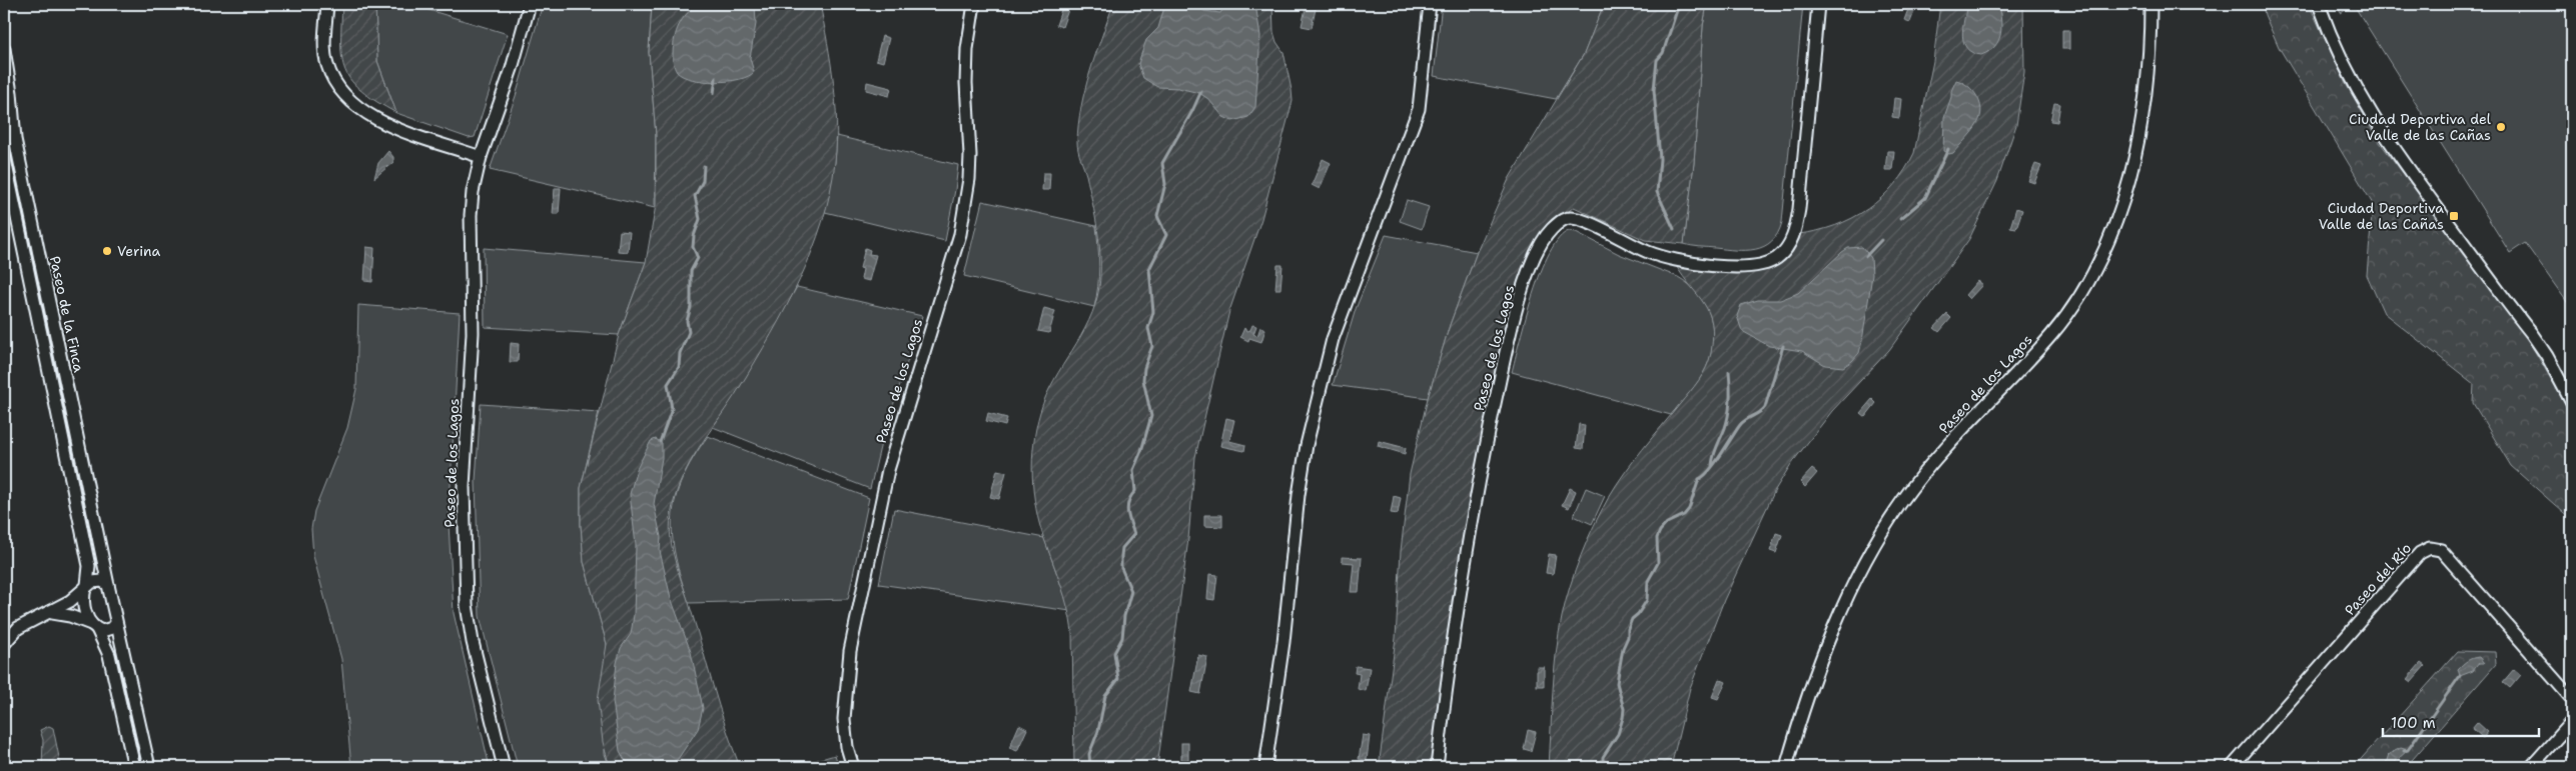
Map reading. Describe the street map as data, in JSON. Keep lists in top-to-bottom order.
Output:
{
  "streets": {
    "street": ["Paseo de la Finca", "Paseo de los Lagos", "Paseo del Río"]
  },
  "places": {
    "other": ["Ciudad Deportiva del Valle de las Cañas", "Verina"],
    "transit": ["Ciudad Deportiva Valle de las Cañas"]
  },
  "scale_bar": "100 m"
}
